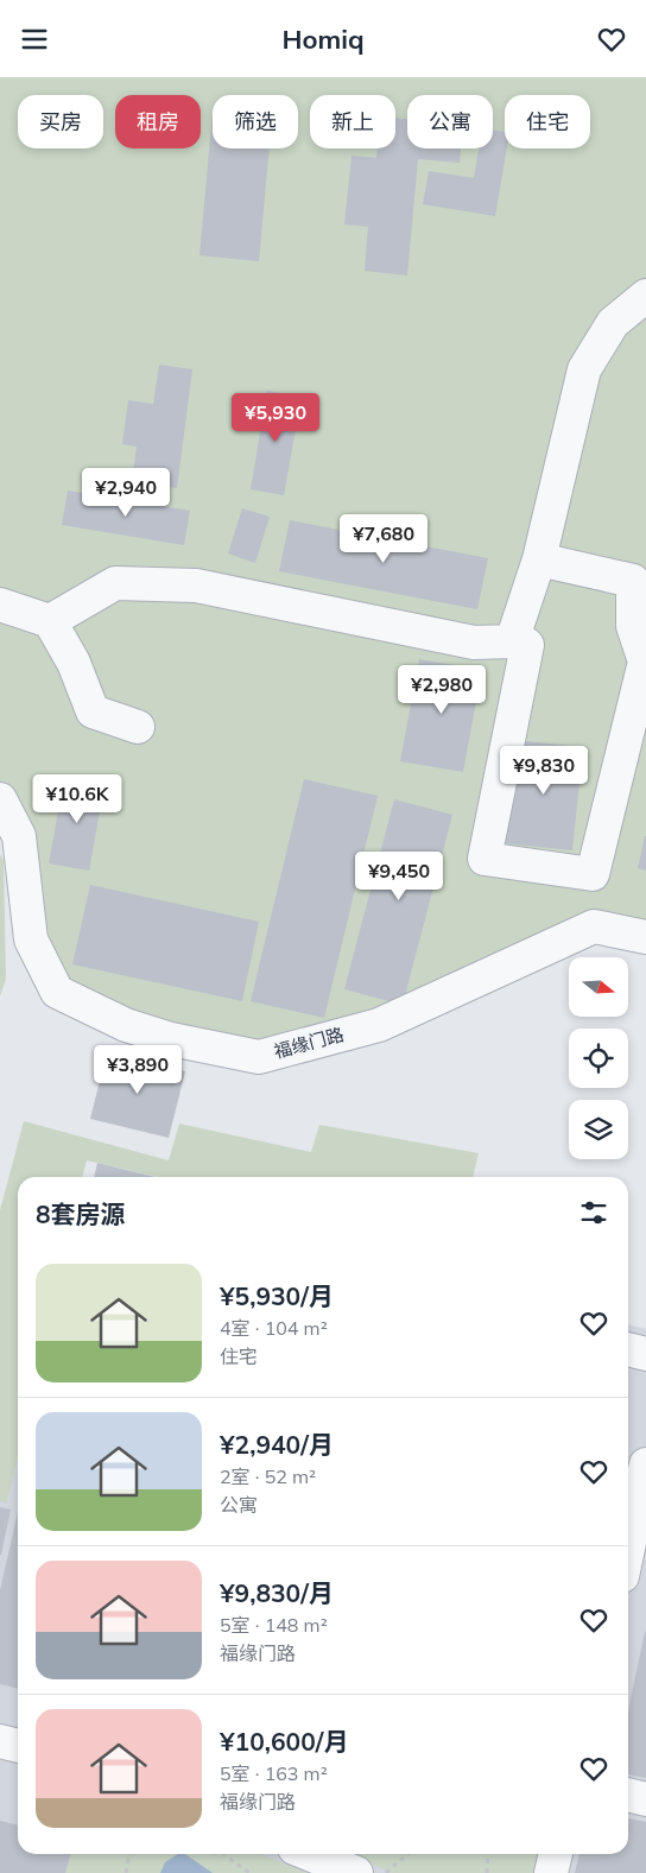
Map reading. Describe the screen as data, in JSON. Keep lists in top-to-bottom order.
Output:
{
  "streets": {
    "street": ["福缘门路"]
  },
  "north": "right",
  "page": {
    "header": "Homiq",
    "chip": [
      "买房",
      "租房",
      "筛选",
      "新上",
      "公寓",
      "住宅"
    ],
    "price": [
      "¥5,930",
      "¥2,940",
      "¥7,680",
      "¥2,980",
      "¥9,830",
      "¥10.6K",
      "¥9,450",
      "¥3,890"
    ],
    "heading": "8套房源",
    "list": [
      {
        "name": "¥5,930/月",
        "note": "4室 · 104 m² · 住宅"
      },
      {
        "name": "¥2,940/月",
        "note": "2室 · 52 m² · 公寓"
      },
      {
        "name": "¥9,830/月",
        "note": "5室 · 148 m² · 福缘门路"
      },
      {
        "name": "¥10,600/月",
        "note": "5室 · 163 m² · 福缘门路"
      }
    ]
  }
}
